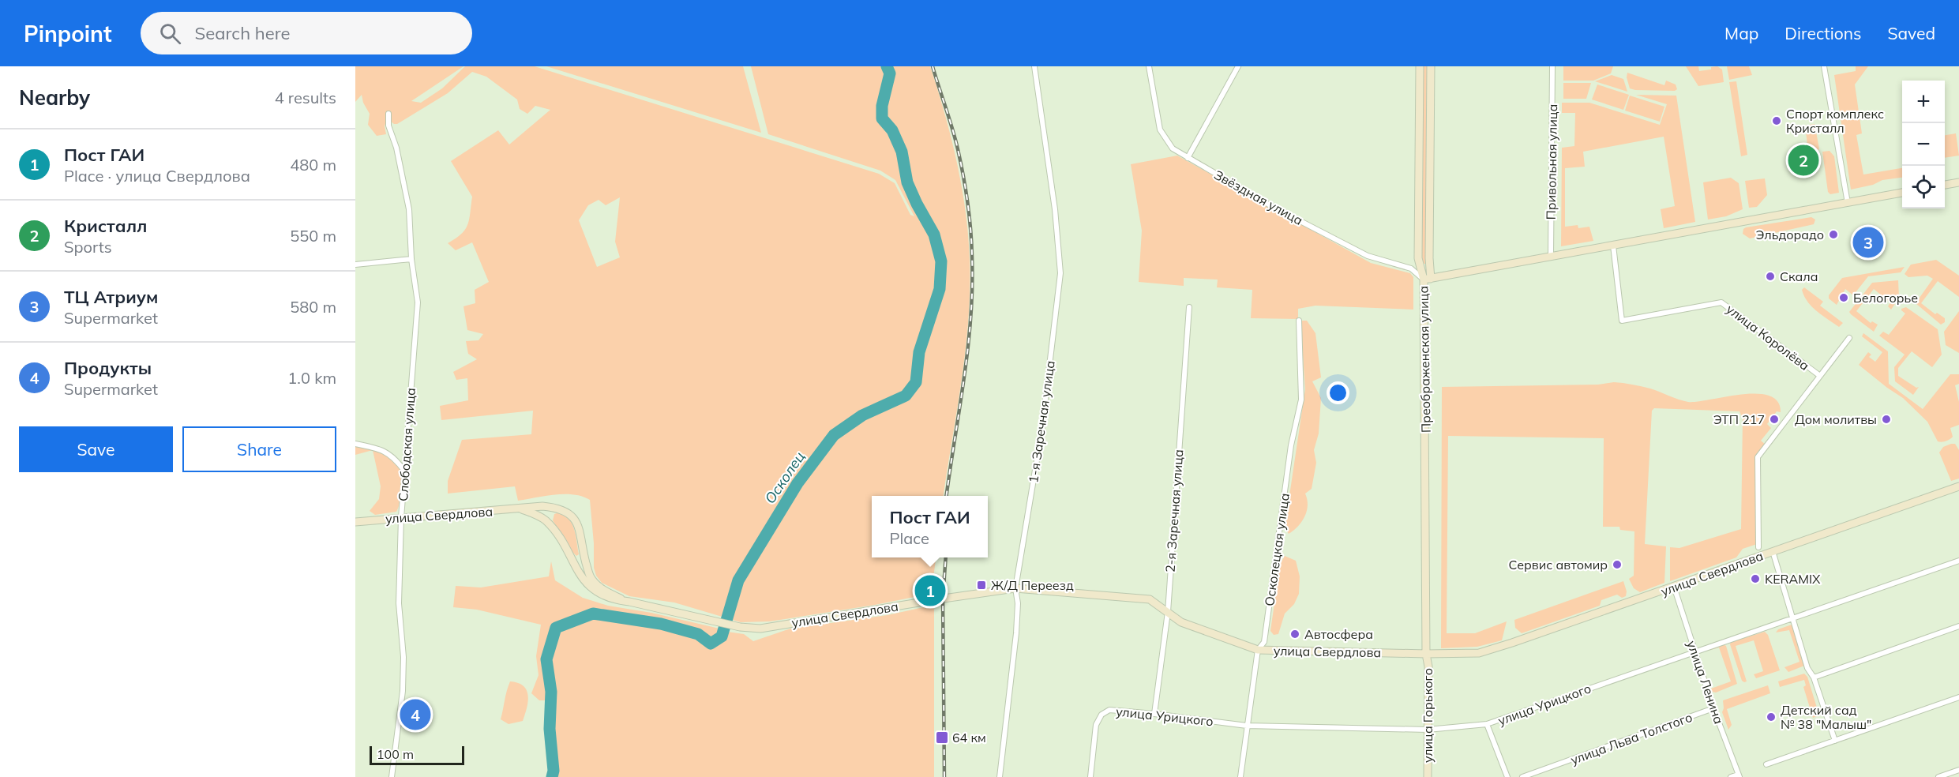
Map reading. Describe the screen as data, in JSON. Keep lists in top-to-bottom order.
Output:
{
  "streets": {
    "main road": ["Преображенская улица", "улица Свердлова", "улица Горького"],
    "street": [
      "Привольная улица",
      "Звёздная улица",
      "улица Королёва",
      "1-я Заречная улица",
      "Слободская улица",
      "2-я Заречная улица",
      "Осколецкая улица",
      "улица Ленина",
      "улица Урицкого",
      "улица Льва Толстого"
    ]
  },
  "crossings": [
    ["Звёздная улица", "Преображенская улица"],
    ["улица Королёва", "улица Свердлова"],
    ["Преображенская улица", "улица Свердлова"],
    ["Преображенская улица", "улица Горького"],
    ["1-я Заречная улица", "улица Свердлова"],
    ["Слободская улица", "улица Свердлова"],
    ["2-я Заречная улица", "улица Свердлова"],
    ["2-я Заречная улица", "улица Урицкого"],
    ["улица Свердлова", "Осколецкая улица"],
    ["улица Свердлова", "улица Ленина"],
    ["улица Свердлова", "улица Горького"],
    ["Осколецкая улица", "улица Урицкого"],
    ["улица Ленина", "улица Урицкого"],
    ["улица Ленина", "улица Льва Толстого"],
    ["улица Урицкого", "улица Горького"]
  ],
  "water": ["Осколец"],
  "places": {
    "other": [
      "Спорт комплекс Кристалл",
      "Эльдорадо",
      "Скала",
      "Белогорье",
      "ЭТП 217",
      "Дом молитвы",
      "Сервис автомир",
      "KERAMIX",
      "Автосфера",
      "Детский сад № 38 \"Малыш\""
    ],
    "transit": ["Ж/Д Переезд", "64 км"]
  },
  "scale_bar": "100 m",
  "page": {
    "header": "Pinpoint",
    "search": "Search here",
    "nav": ["Map", "Directions", "Saved"],
    "heading": ["Nearby", "4 results"],
    "map_buttons": ["+", "−"],
    "list": [
      {
        "mark": "1",
        "name": "Пост ГАИ",
        "note": "Place · улица Свердлова",
        "value": "480 m"
      },
      {
        "mark": "2",
        "name": "Кристалл",
        "note": "Sports",
        "value": "550 m"
      },
      {
        "mark": "3",
        "name": "ТЦ Атриум",
        "note": "Supermarket",
        "value": "580 m"
      },
      {
        "mark": "4",
        "name": "Продукты",
        "note": "Supermarket",
        "value": "1.0 km"
      }
    ],
    "pins": [
      "2",
      "3",
      "1",
      "4"
    ],
    "buttons": ["Save", "Share"],
    "popup": ["Пост ГАИ", "Place"],
    "scale": "100 m"
  }
}
